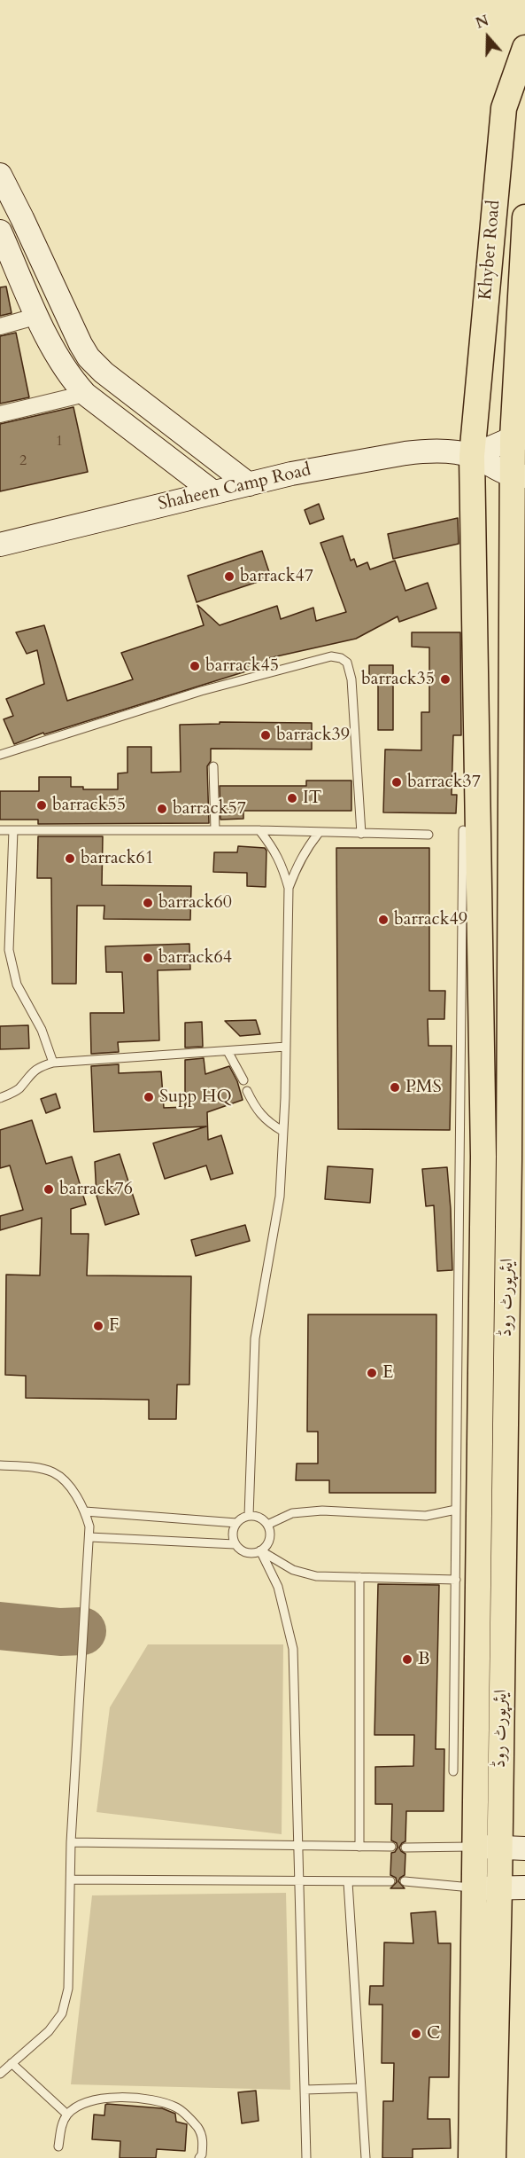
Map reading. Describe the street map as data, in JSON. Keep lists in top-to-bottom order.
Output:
{
  "streets": {
    "main road": ["Khyber Road", "ایئرپورٹ روڈ"],
    "street": ["Shaheen Camp Road"]
  },
  "crossings": [
    ["Khyber Road", "Shaheen Camp Road"],
    ["Khyber Road", "ایئرپورٹ روڈ"]
  ],
  "places": [
    "barrack47",
    "barrack45",
    "barrack35",
    "barrack39",
    "barrack37",
    "IT",
    "barrack55",
    "barrack57",
    "barrack61",
    "barrack60",
    "barrack49",
    "barrack64",
    "PMS",
    "Supp HQ",
    "barrack76",
    "F",
    "E",
    "B",
    "C"
  ],
  "house_numbers": ["1", "2"],
  "north": "top"
}
